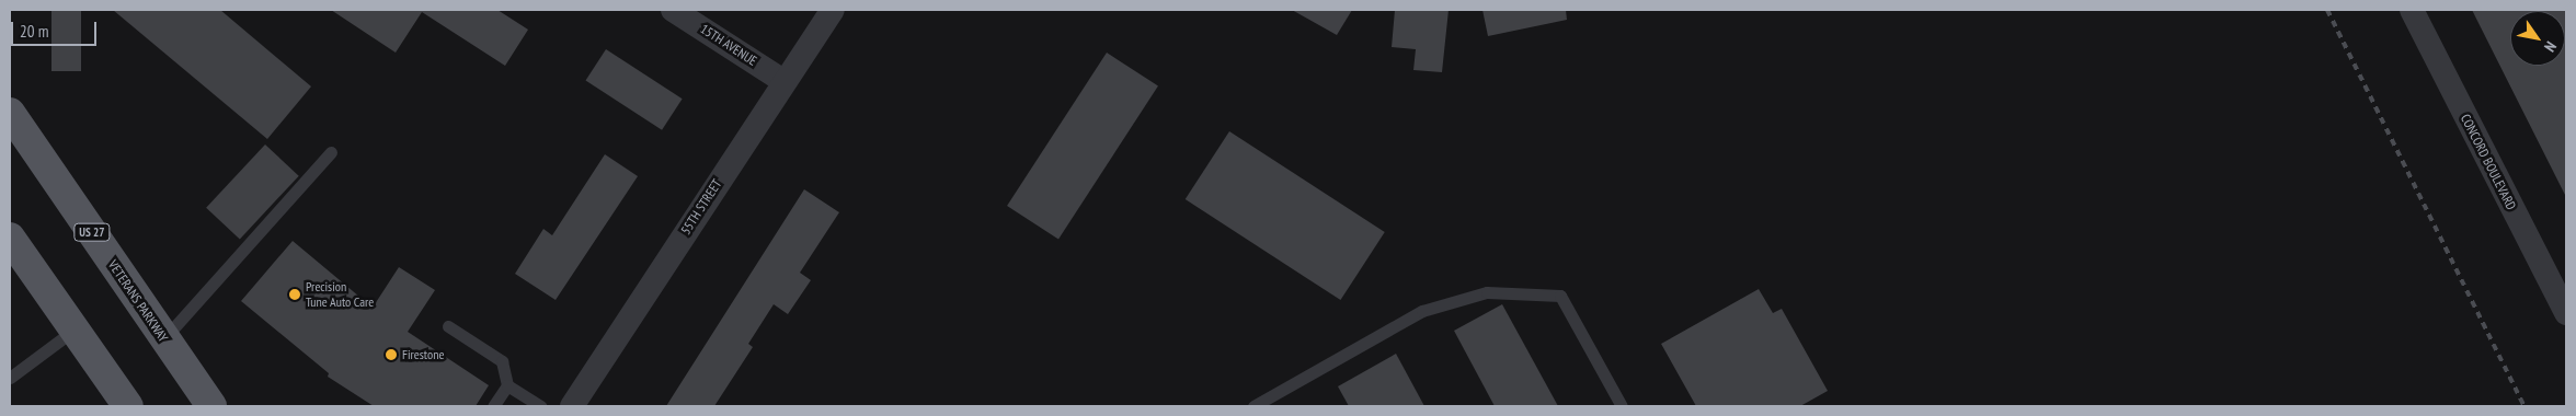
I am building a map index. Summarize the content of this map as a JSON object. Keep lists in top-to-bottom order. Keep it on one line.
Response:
{"streets":{"main road":["US 27","VETERANS PARKWAY"],"street":["15TH AVENUE","CONCORD BOULEVARD","55TH STREET"]},"crossings":[["15TH AVENUE","55TH STREET"]],"places":["Precision Tune Auto Care","Firestone"],"scale_bar":"20 m","north":"bottom right"}
